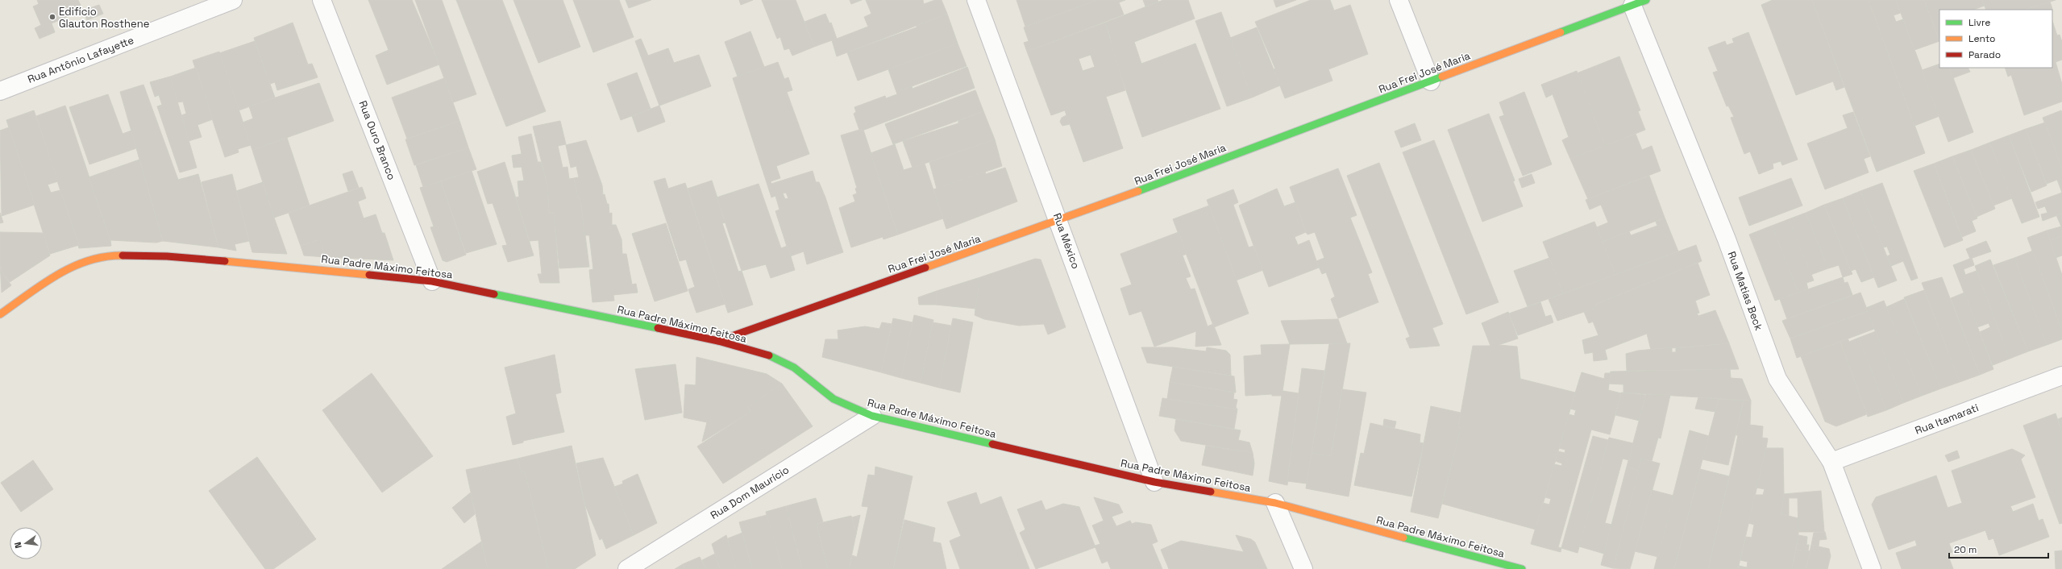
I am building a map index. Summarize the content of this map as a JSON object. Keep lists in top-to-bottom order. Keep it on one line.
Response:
{"streets":{"street":["Rua Antônio Lafayette","Rua Frei José Maria","Rua Ouro Branco","Rua México","Rua Padre Máximo Feitosa","Rua Matias Beck","Rua Itamarati","Rua Dom Maurício"]},"crossings":[["Rua Frei José Maria","Rua México"],["Rua Frei José Maria","Rua Padre Máximo Feitosa"],["Rua Frei José Maria","Rua Matias Beck"],["Rua Ouro Branco","Rua Padre Máximo Feitosa"],["Rua México","Rua Padre Máximo Feitosa"],["Rua Padre Máximo Feitosa","Rua Dom Maurício"],["Rua Matias Beck","Rua Itamarati"]],"places":["Edifício Glauton Rosthene"],"legend":["Livre","Lento","Parado"],"scale_bar":"20 m","north":"left"}
